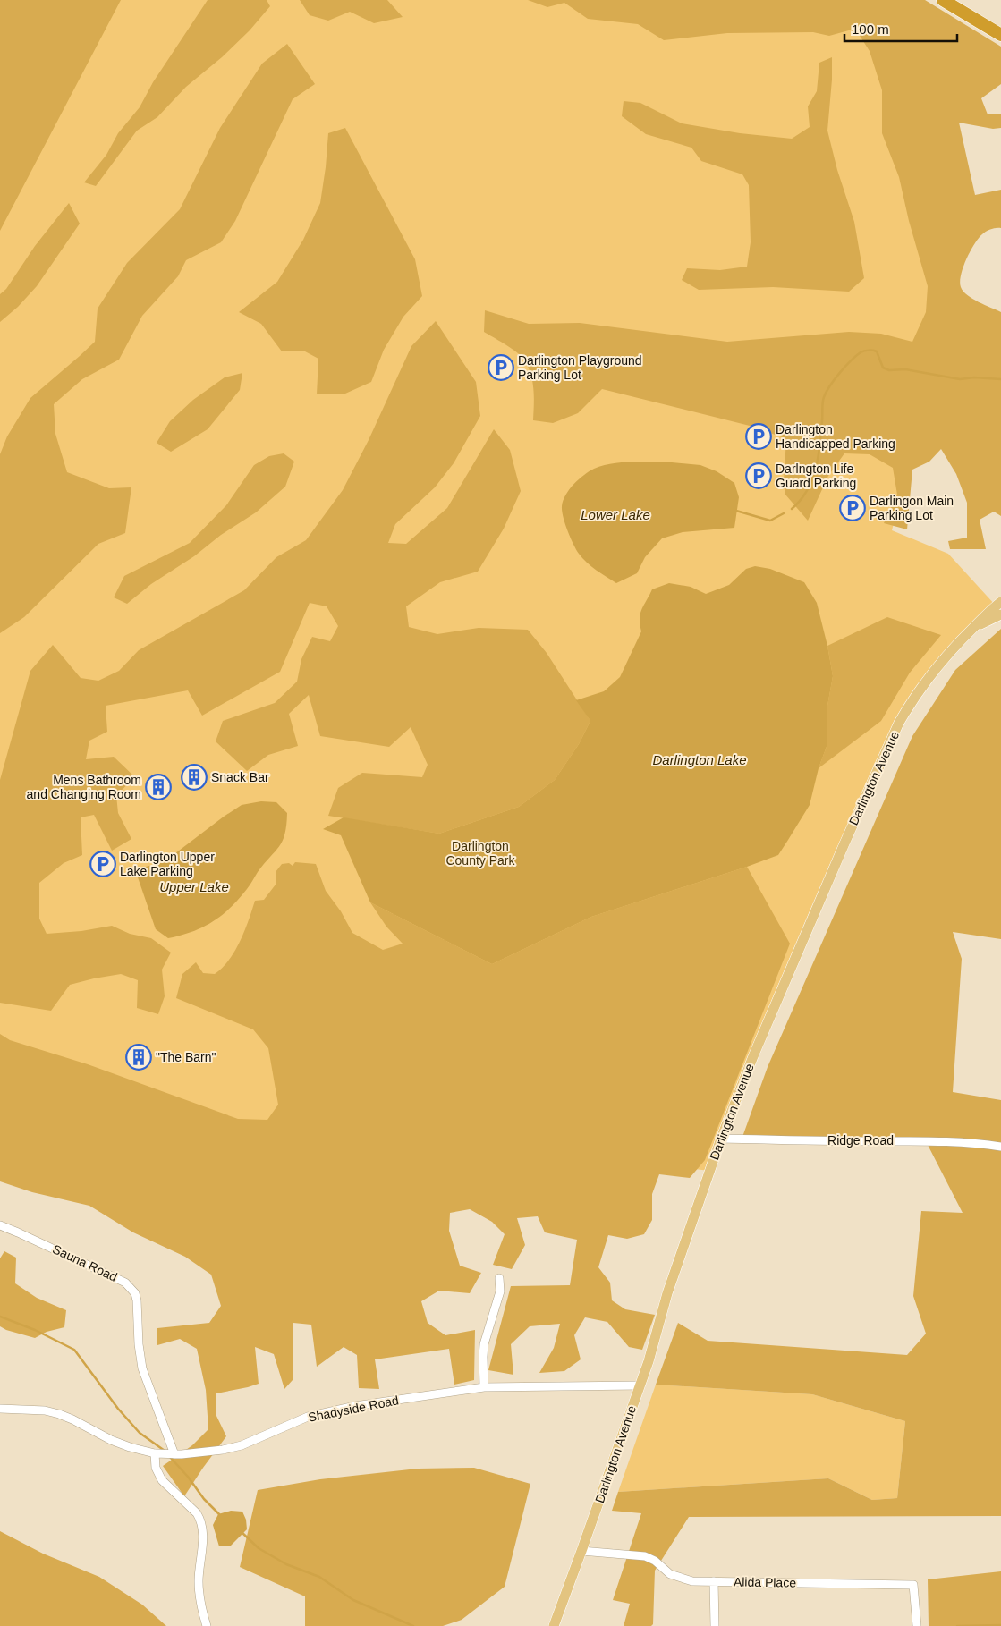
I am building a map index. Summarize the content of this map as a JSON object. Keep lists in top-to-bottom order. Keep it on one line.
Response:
{"streets":{"main road":["Darlington Avenue"],"street":["Ridge Road","Sauna Road","Shadyside Road","Alida Place"]},"crossings":[["Darlington Avenue","Ridge Road"],["Darlington Avenue","Shadyside Road"],["Darlington Avenue","Alida Place"],["Sauna Road","Shadyside Road"]],"water":["Lower Lake","Darlington Lake","Upper Lake"],"parks":["Darlington County Park"],"places":{"parking":["Darlington Playground Parking Lot","Darlington Handicapped Parking","Darlngton Life Guard Parking","Darlingon Main Parking Lot","Darlington Upper Lake Parking"],"building":["Snack Bar","Mens Bathroom and Changing Room","\"The Barn\""]},"scale_bar":"100 m"}
